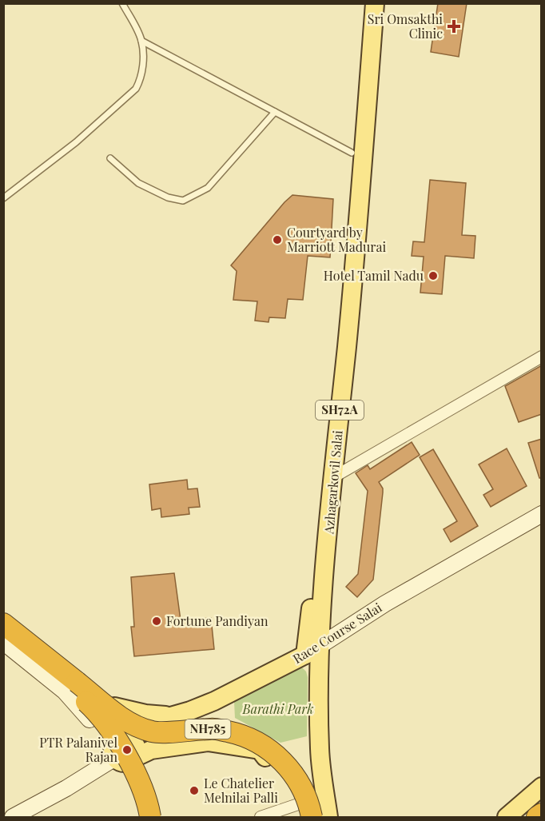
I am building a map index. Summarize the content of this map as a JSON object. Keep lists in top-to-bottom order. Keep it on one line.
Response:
{"streets":{"highway":["NH785"],"main road":["SH72A","Azhagarkovil Salai","Race Course Salai"]},"crossings":[["Azhagarkovil Salai","Race Course Salai"]],"parks":["Barathi Park"],"places":{"health":["Sri Omsakthi Clinic"],"other":["Courtyard by Marriott Madurai","Hotel Tamil Nadu","Fortune Pandiyan","PTR Palanivel Rajan","Le Chatelier Melnilai Palli"]}}
